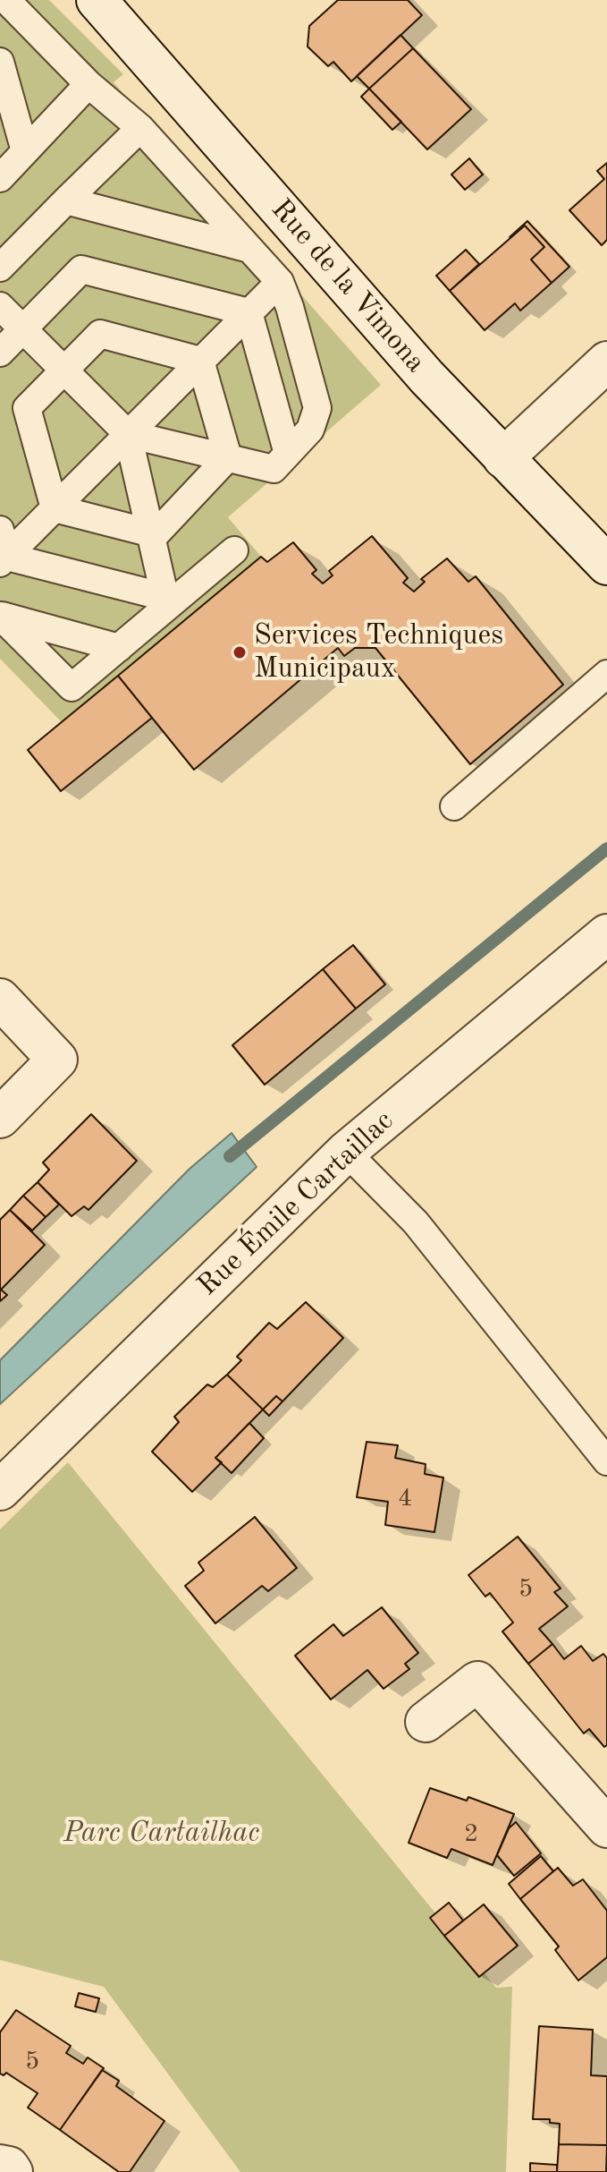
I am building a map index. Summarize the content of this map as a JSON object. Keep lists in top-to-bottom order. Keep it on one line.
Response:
{"streets":{"street":["Rue de la Vimona","Rue Émile Cartaillac"]},"parks":["Parc Cartailhac"],"places":["Services Techniques Municipaux"],"house_numbers":["4","5","2","5"]}
